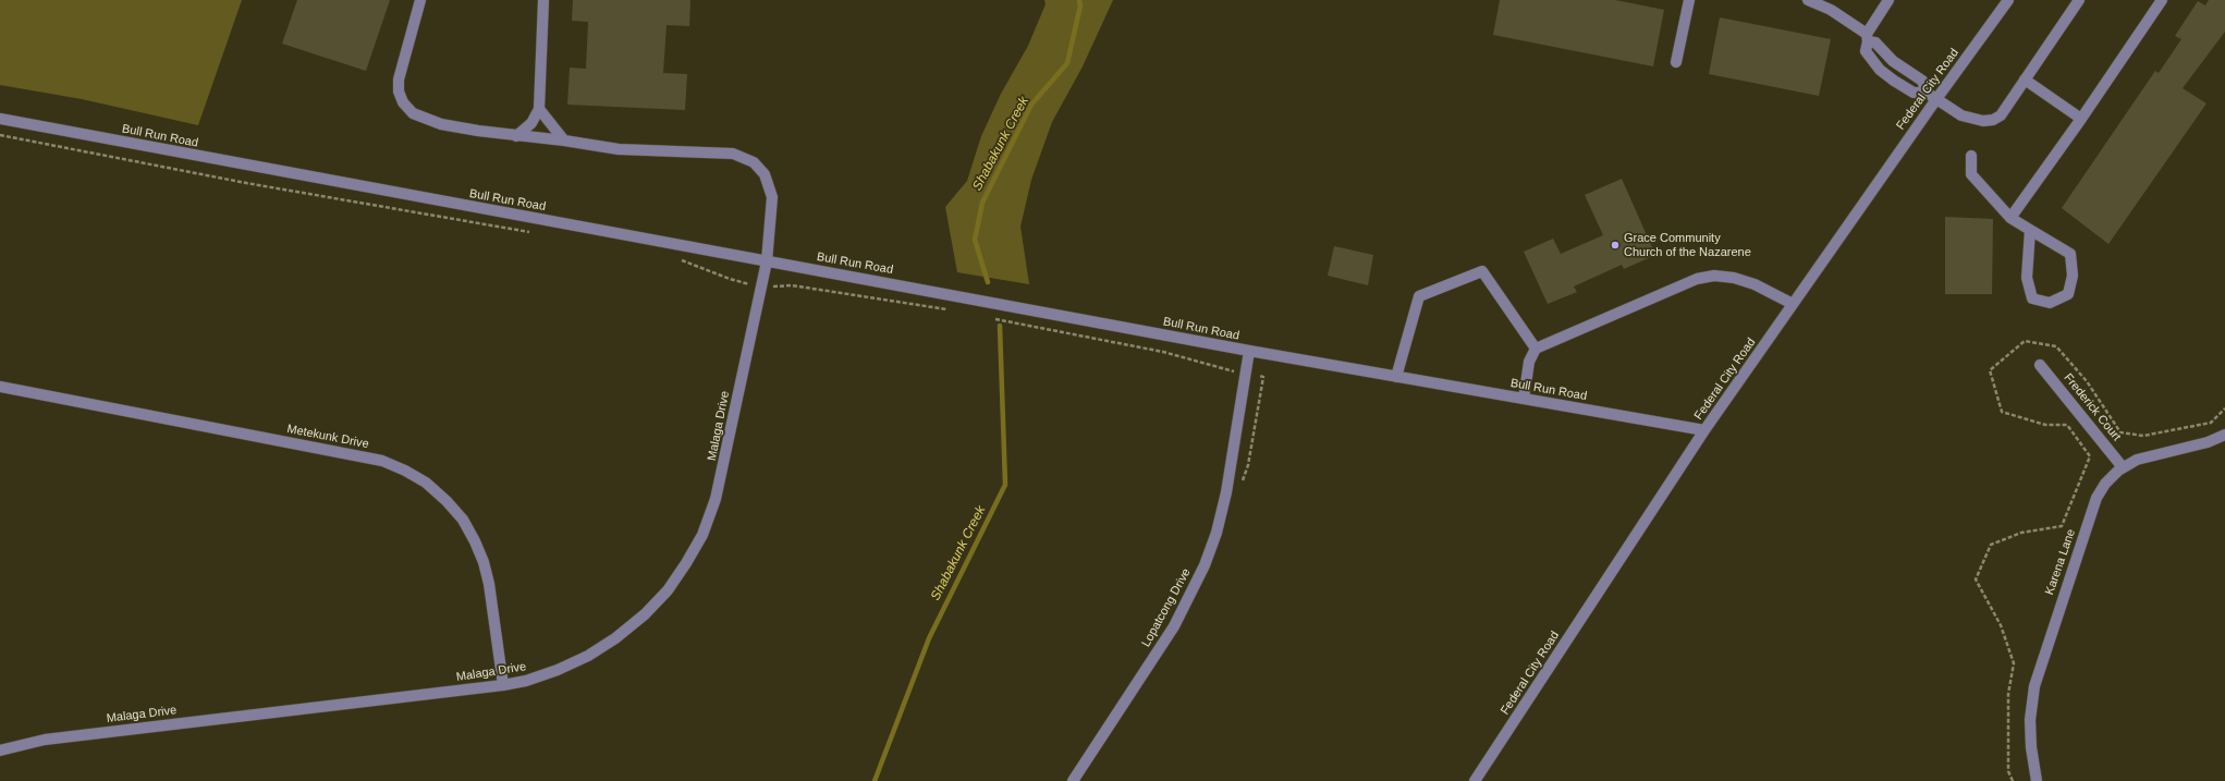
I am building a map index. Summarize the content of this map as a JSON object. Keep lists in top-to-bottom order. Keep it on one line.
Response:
{"streets":{"street":["Federal City Road","Bull Run Road","Frederick Court","Malaga Drive","Metekunk Drive","Karena Lane","Lopatcong Drive"]},"crossings":[["Federal City Road","Bull Run Road"],["Bull Run Road","Malaga Drive"],["Bull Run Road","Lopatcong Drive"],["Frederick Court","Karena Lane"],["Malaga Drive","Metekunk Drive"]],"water":["Shabakunk Creek"],"places":["Grace Community Church of the Nazarene"]}
